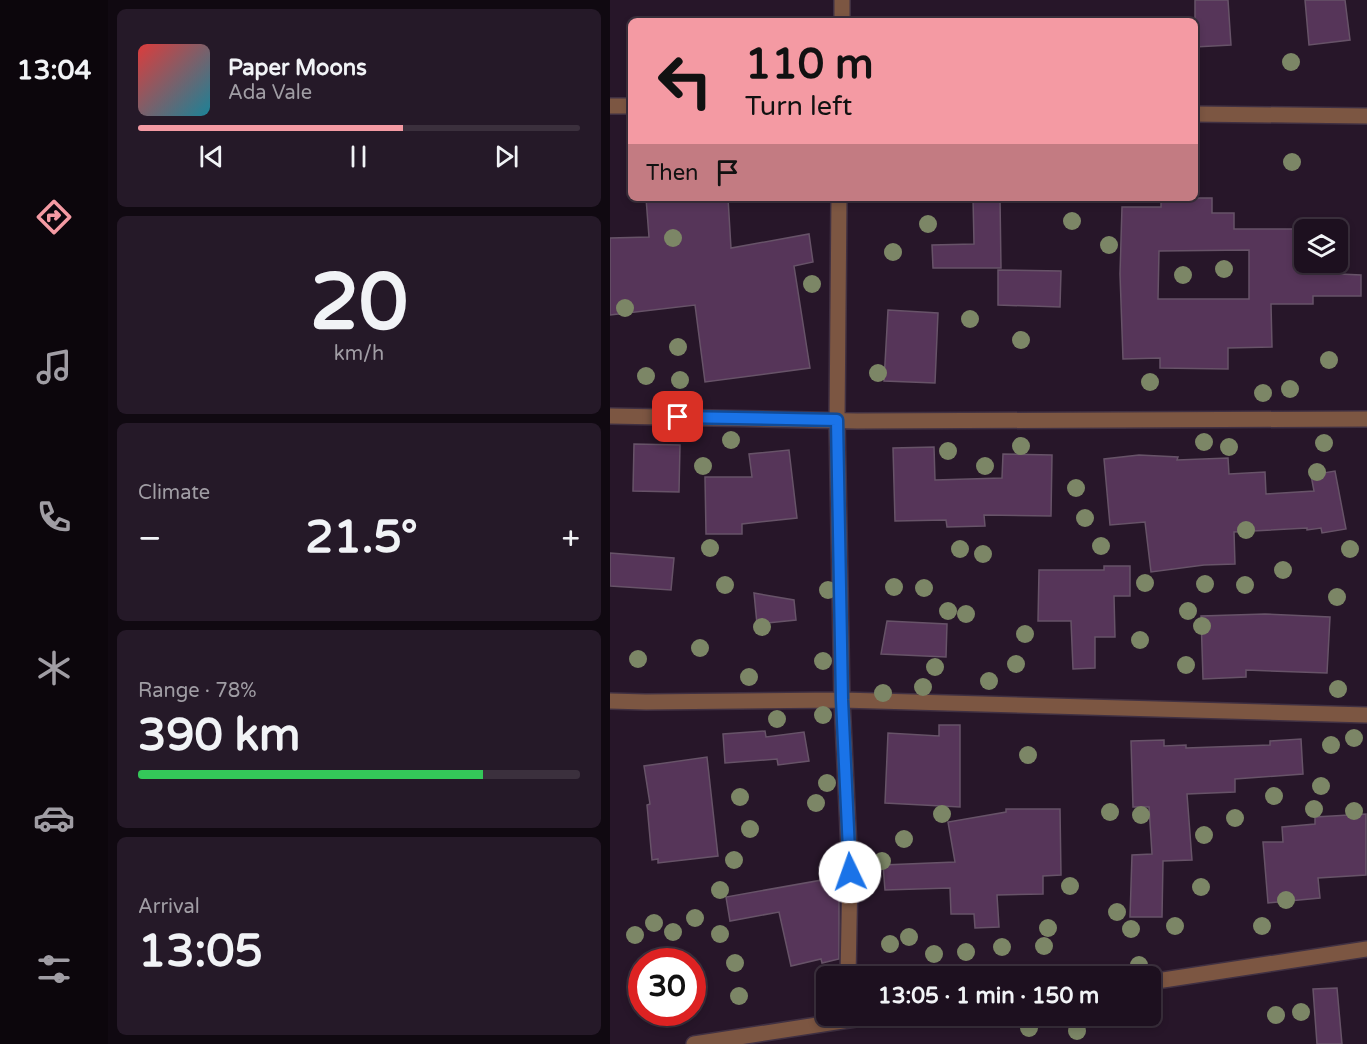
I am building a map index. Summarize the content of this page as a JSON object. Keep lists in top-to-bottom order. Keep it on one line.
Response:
{"page":{"tabs":"13:04","turn":["110 m","Turn left"],"song":["Paper Moons","Ada Vale"],"then":"Then","tile":[["20","km/h"],"Climate",["Range · 78%","390 km"],["Arrival","13:05"]],"heat":["−","21.5°","+"],"limit":"30","trip":"13:05 · 1 min · 150 m"}}
